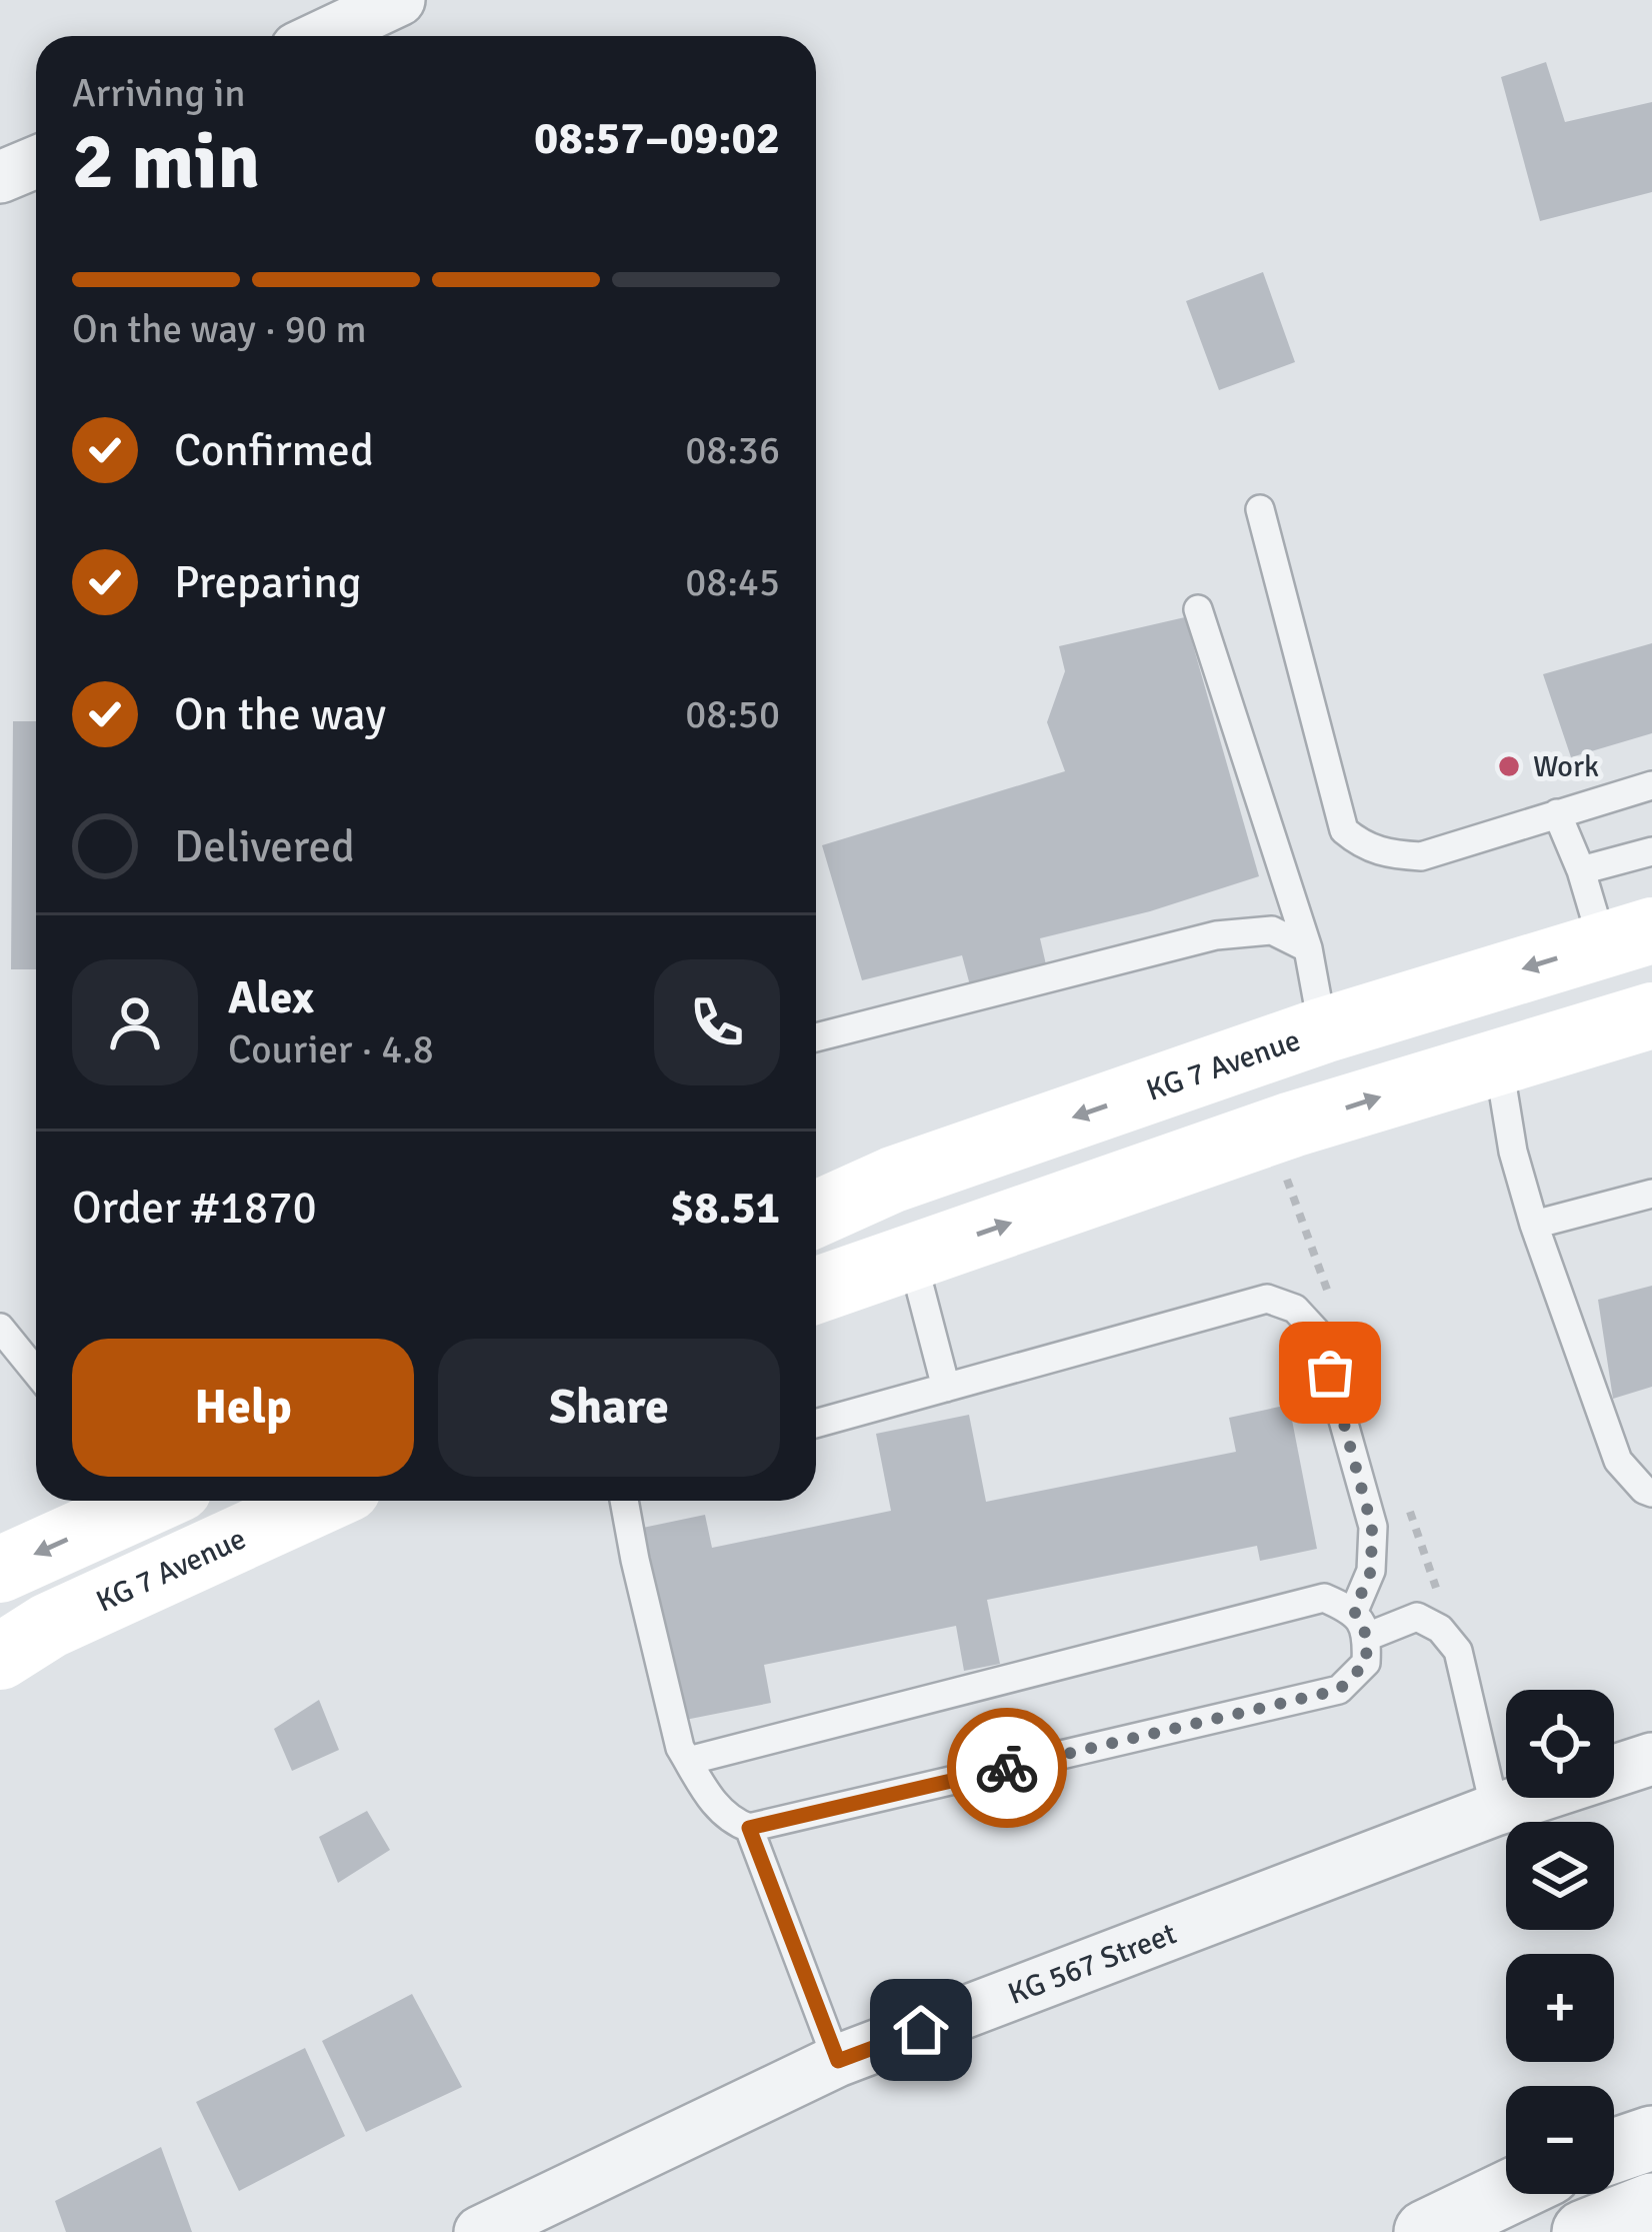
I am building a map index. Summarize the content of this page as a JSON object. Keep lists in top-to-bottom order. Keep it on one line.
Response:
{"streets":{"main road":["KG 7 Avenue"],"street":["KG 567 Street"]},"places":["Work"],"page":{"heading":["2 min","Arriving in","08:57–09:02"],"panel":["Alex","Courier · 4.8","Order #1870","$8.51"],"bar":"On the way · 90 m","list":[["Confirmed","08:36"],["Preparing","08:45"],["On the way","08:50"],"Delivered"],"buttons":["Help","Share"],"map_buttons":["+","−"]}}
